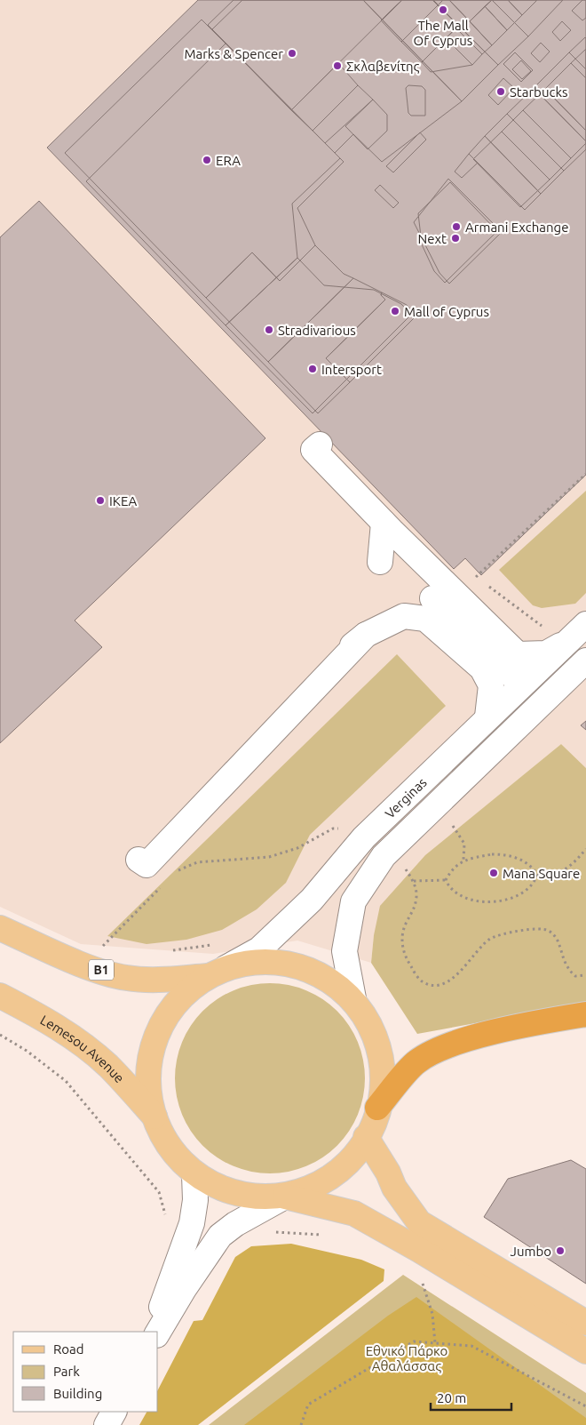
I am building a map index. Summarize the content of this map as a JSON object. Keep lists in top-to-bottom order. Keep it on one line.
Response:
{"streets":{"main road":["B1","Lemesou Avenue"],"street":["Verginas"]},"crossings":[["Verginas","B1"],["B1","Lemesou Avenue"]],"parks":["Εθνικό Πάρκο Αθαλάσσας"],"places":["The Mall Of Cyprus","Marks & Spencer","Σκλαβενίτης","Starbucks","ERA","Armani Exchange","Next","Mall of Cyprus","Stradivarious","Intersport","IKEA","Mana Square","Jumbo"],"legend":["Road","Park","Building"],"scale_bar":"20 m"}
